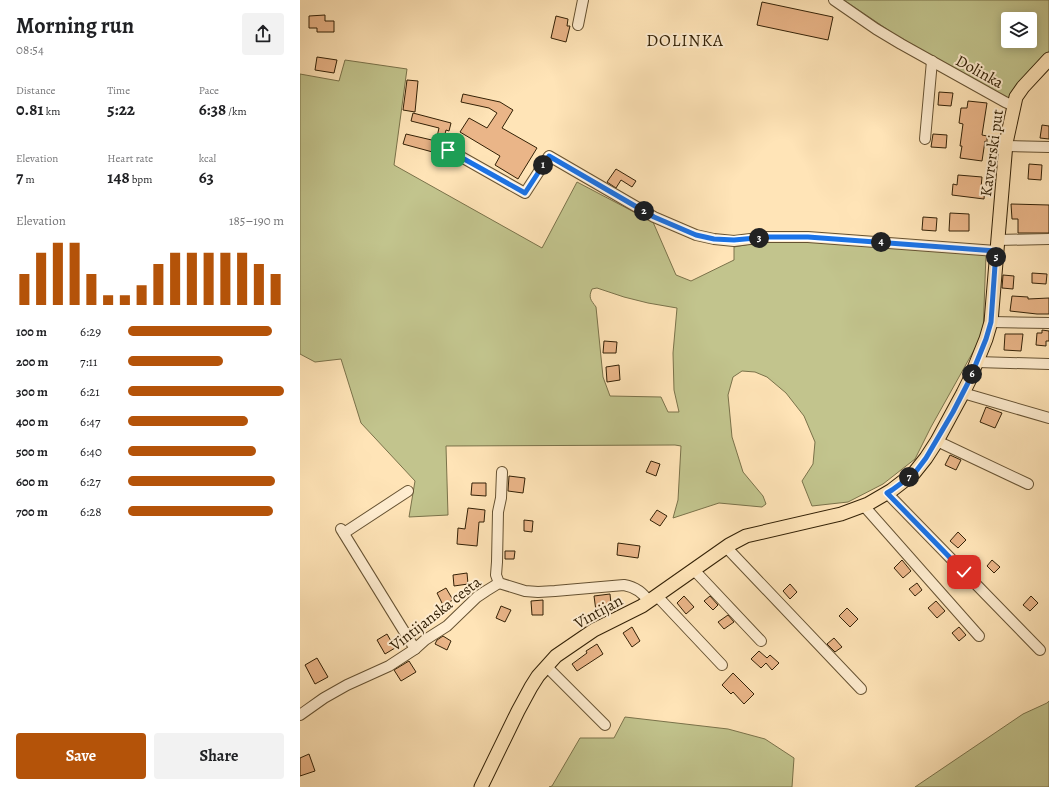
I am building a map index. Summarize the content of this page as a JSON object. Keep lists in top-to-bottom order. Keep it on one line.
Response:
{"streets":{"main road":["Kavrerski put","Vintijan"],"street":["Dolinka","Vintijanska cesta"]},"crossings":[["Dolinka","Kavrerski put"],["Kavrerski put","Vintijan"]],"districts":["DOLINKA"],"page":{"heading":["Morning run","08:54"],"stats":[["Distance","0.81 km"],["Time","5:22"],["Pace","6:38 /km"],["Elevation","7 m"],["Heart rate","148 bpm"],["kcal","63"]],"pins":["1","2","3","4","5","6","7"],"chart":["Elevation","185–190 m"],"list":[{"name":"100 m","note":"6:29"},{"name":"200 m","note":"7:11"},{"name":"300 m","note":"6:21"},{"name":"400 m","note":"6:47"},{"name":"500 m","note":"6:40"},{"name":"600 m","note":"6:27"},{"name":"700 m","note":"6:28"}],"buttons":["Save","Share"]}}
